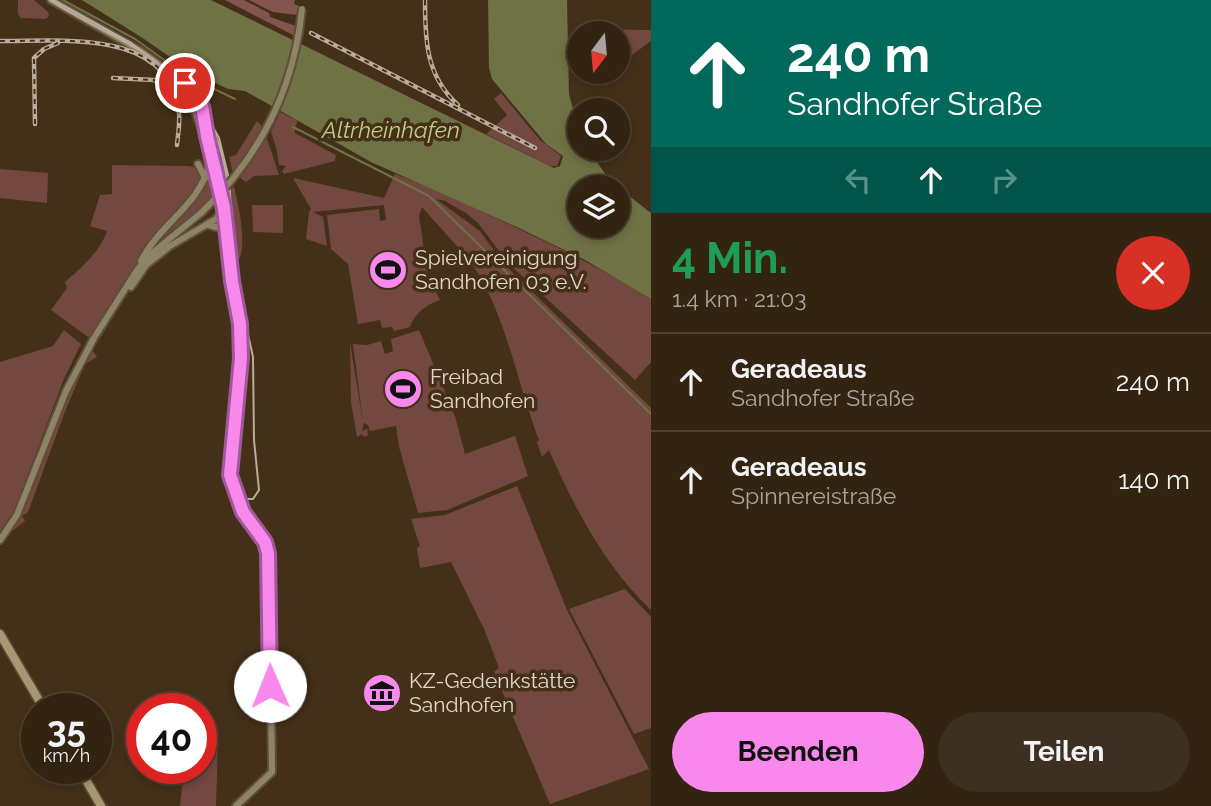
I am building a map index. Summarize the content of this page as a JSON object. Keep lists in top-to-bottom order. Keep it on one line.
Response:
{"water":["Altrheinhafen"],"places":{"sports":["Spielvereinigung Sandhofen 03 e.V.","Freibad Sandhofen"],"museum":["KZ-Gedenkstätte Sandhofen"]},"north":"bottom","page":{"turn":["240 m","Sandhofer Straße"],"heading":["4 Min.","1.4 km · 21:03"],"list":[{"name":"Geradeaus","note":"Sandhofer Straße","value":"240 m"},{"name":"Geradeaus","note":"Spinnereistraße","value":"140 m"}],"speed":"35 km/h","limit":"40","buttons":["Beenden","Teilen"]}}
